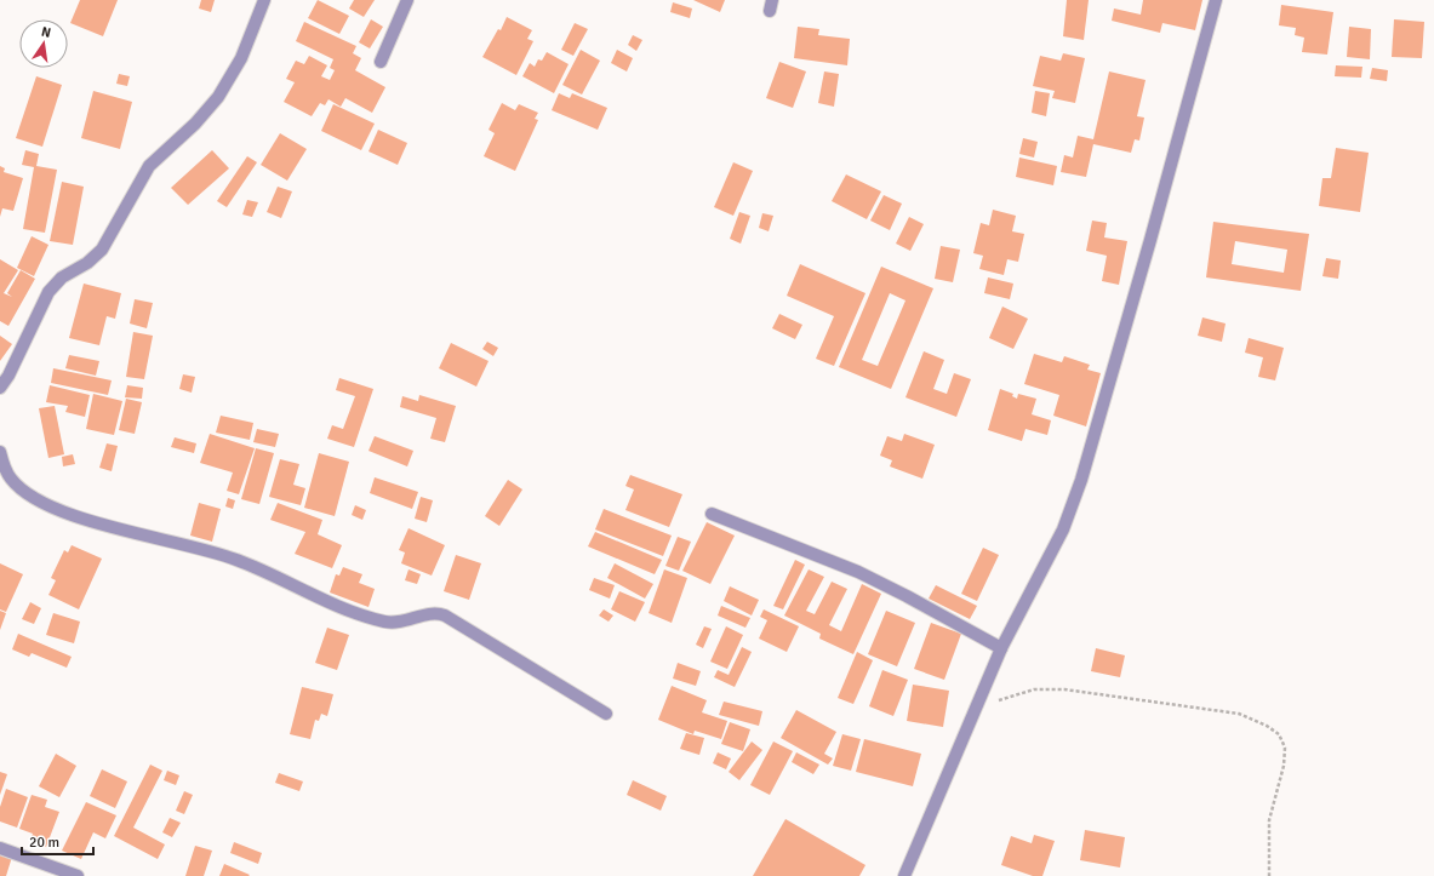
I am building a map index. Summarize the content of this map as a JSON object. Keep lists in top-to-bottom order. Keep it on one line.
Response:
{"scale_bar":"20 m","north":"top"}
